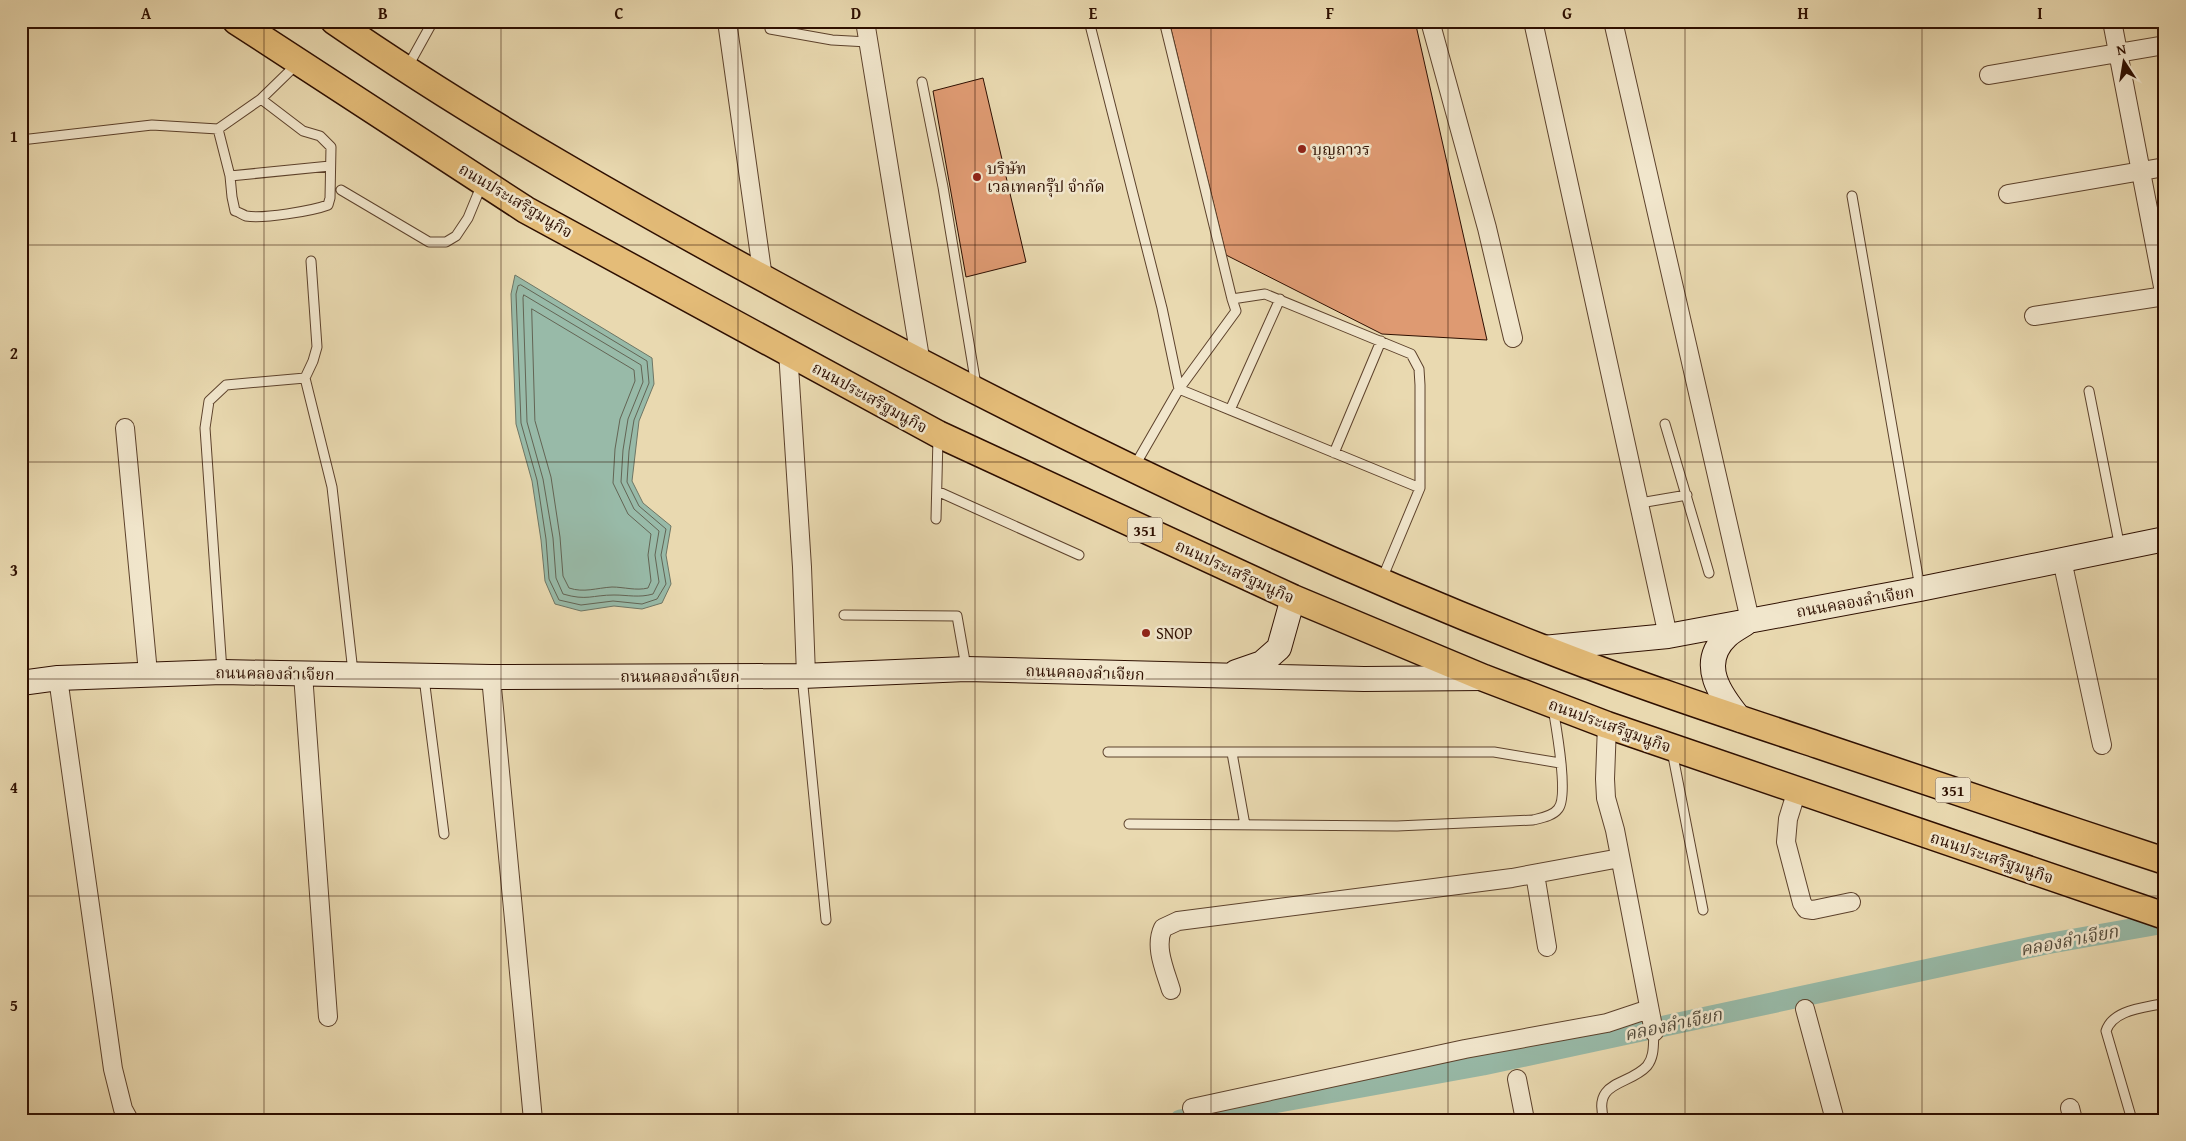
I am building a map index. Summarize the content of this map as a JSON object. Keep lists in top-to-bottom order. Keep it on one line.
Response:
{"streets":{"main road":["ถนนประเสริฐมนูกิจ","351"],"street":["ถนนคลองลำเจียก"]},"crossings":[["ถนนประเสริฐมนูกิจ","ถนนคลองลำเจียก"],["351","ถนนคลองลำเจียก"]],"water":["คลองลำเจียก"],"places":["บุญถาวร","บริษัท เวลเทคกรุ๊ป จำกัด","SNOP"],"north":"top","grid":{"columns":["A","B","C","D","E","F","G","H","I"],"rows":["1","2","3","4","5"]}}
